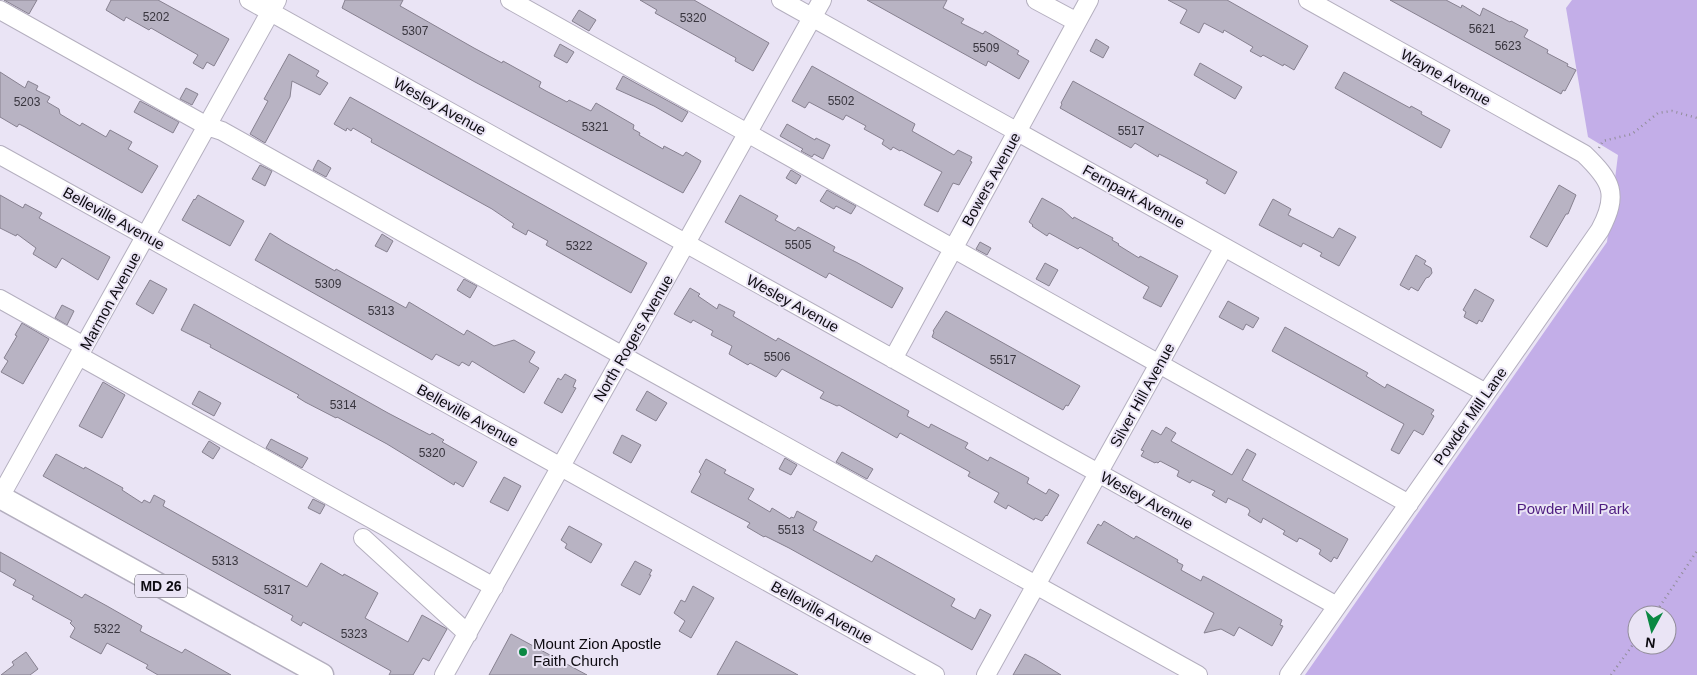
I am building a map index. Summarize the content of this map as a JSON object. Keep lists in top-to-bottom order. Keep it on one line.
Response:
{"streets":{"main road":["MD 26"],"street":["Wayne Avenue","Wesley Avenue","Bowers Avenue","Fernpark Avenue","Belleville Avenue","Marmon Avenue","North Rogers Avenue","Silver Hill Avenue","Powder Mill Lane"]},"crossings":[["Wayne Avenue","Powder Mill Lane"],["Wesley Avenue","Bowers Avenue"],["Wesley Avenue","Marmon Avenue"],["Wesley Avenue","North Rogers Avenue"],["Wesley Avenue","Silver Hill Avenue"],["Wesley Avenue","Powder Mill Lane"],["Bowers Avenue","Fernpark Avenue"],["Fernpark Avenue","North Rogers Avenue"],["Fernpark Avenue","Silver Hill Avenue"],["Fernpark Avenue","Powder Mill Lane"],["Belleville Avenue","Marmon Avenue"],["Belleville Avenue","North Rogers Avenue"],["Marmon Avenue","MD 26"]],"parks":["Powder Mill Park"],"places":["Mount Zion Apostle Faith Church"],"house_numbers":["5202","5320","5621","5307","5623","5509","5502","5203","5321","5517","5505","5322","5309","5313","5506","5517","5314","5320","5513","5313","5317","5322","5323"],"north":"bottom"}
